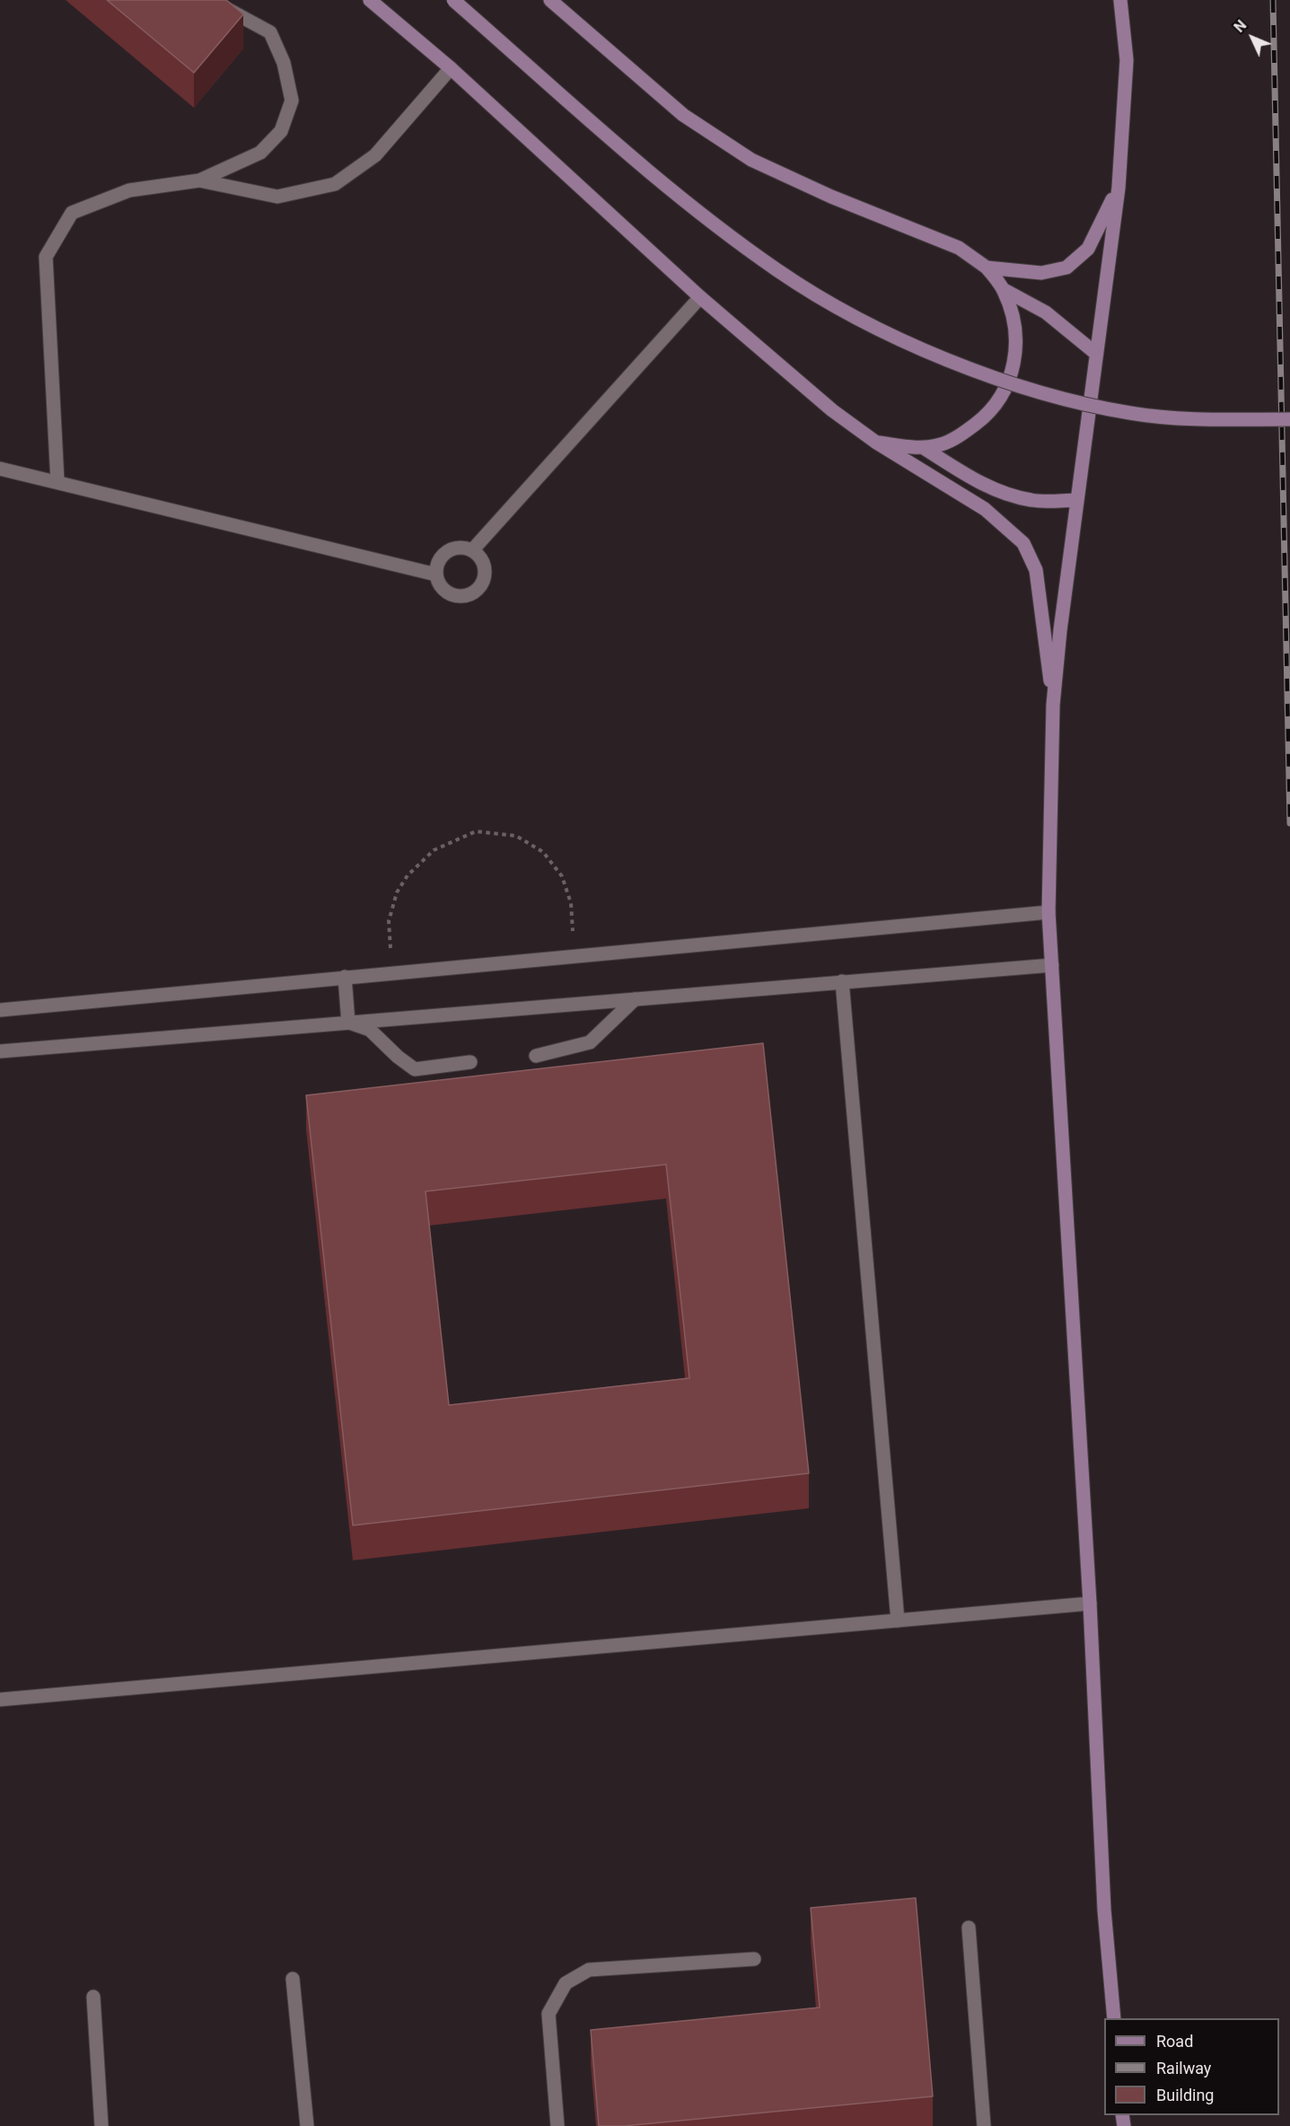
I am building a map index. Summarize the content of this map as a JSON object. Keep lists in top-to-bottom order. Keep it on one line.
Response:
{"legend":["Road","Railway","Building"],"north":"top left"}
